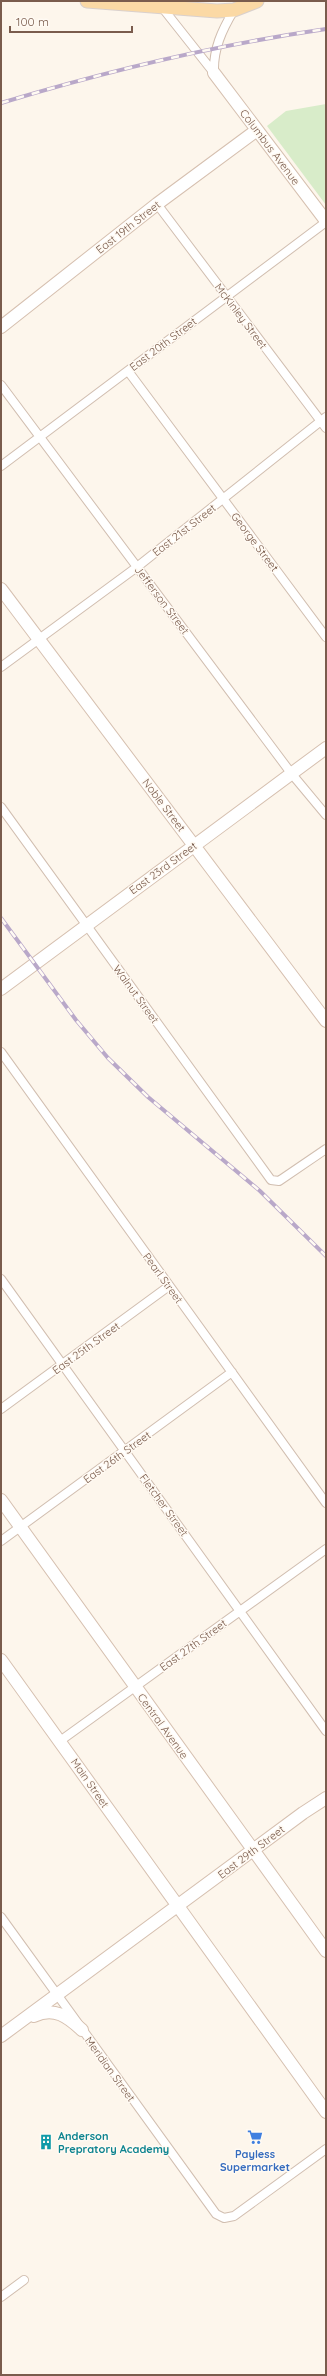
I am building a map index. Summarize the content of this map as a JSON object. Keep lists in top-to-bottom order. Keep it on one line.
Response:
{"streets":{"street":["Columbus Avenue","East 19th Street","McKinley Street","East 20th Street","East 21st Street","George Street","Jefferson Street","Noble Street","East 23rd Street","Walnut Street","Pearl Street","East 25th Street","East 26th Street","Fletcher Street","East 27th Street","Central Avenue","Main Street","East 29th Street","Meridian Street"]},"crossings":[["Columbus Avenue","East 19th Street"],["Columbus Avenue","East 20th Street"],["East 19th Street","McKinley Street"],["McKinley Street","East 20th Street"],["McKinley Street","East 21st Street"],["East 20th Street","George Street"],["East 20th Street","Jefferson Street"],["East 21st Street","George Street"],["East 21st Street","Jefferson Street"],["East 21st Street","Noble Street"],["Jefferson Street","East 23rd Street"],["Noble Street","East 23rd Street"],["East 23rd Street","Walnut Street"],["Pearl Street","East 25th Street"],["Pearl Street","East 26th Street"],["East 25th Street","Fletcher Street"],["East 26th Street","Fletcher Street"],["East 26th Street","Central Avenue"],["Fletcher Street","East 27th Street"],["East 27th Street","Central Avenue"],["East 27th Street","Main Street"],["Central Avenue","East 29th Street"],["Main Street","East 29th Street"],["East 29th Street","Meridian Street"]],"places":{"supermarket":["Payless Supermarket"],"building":["Anderson Prepratory Academy"]},"scale_bar":"100 m"}
